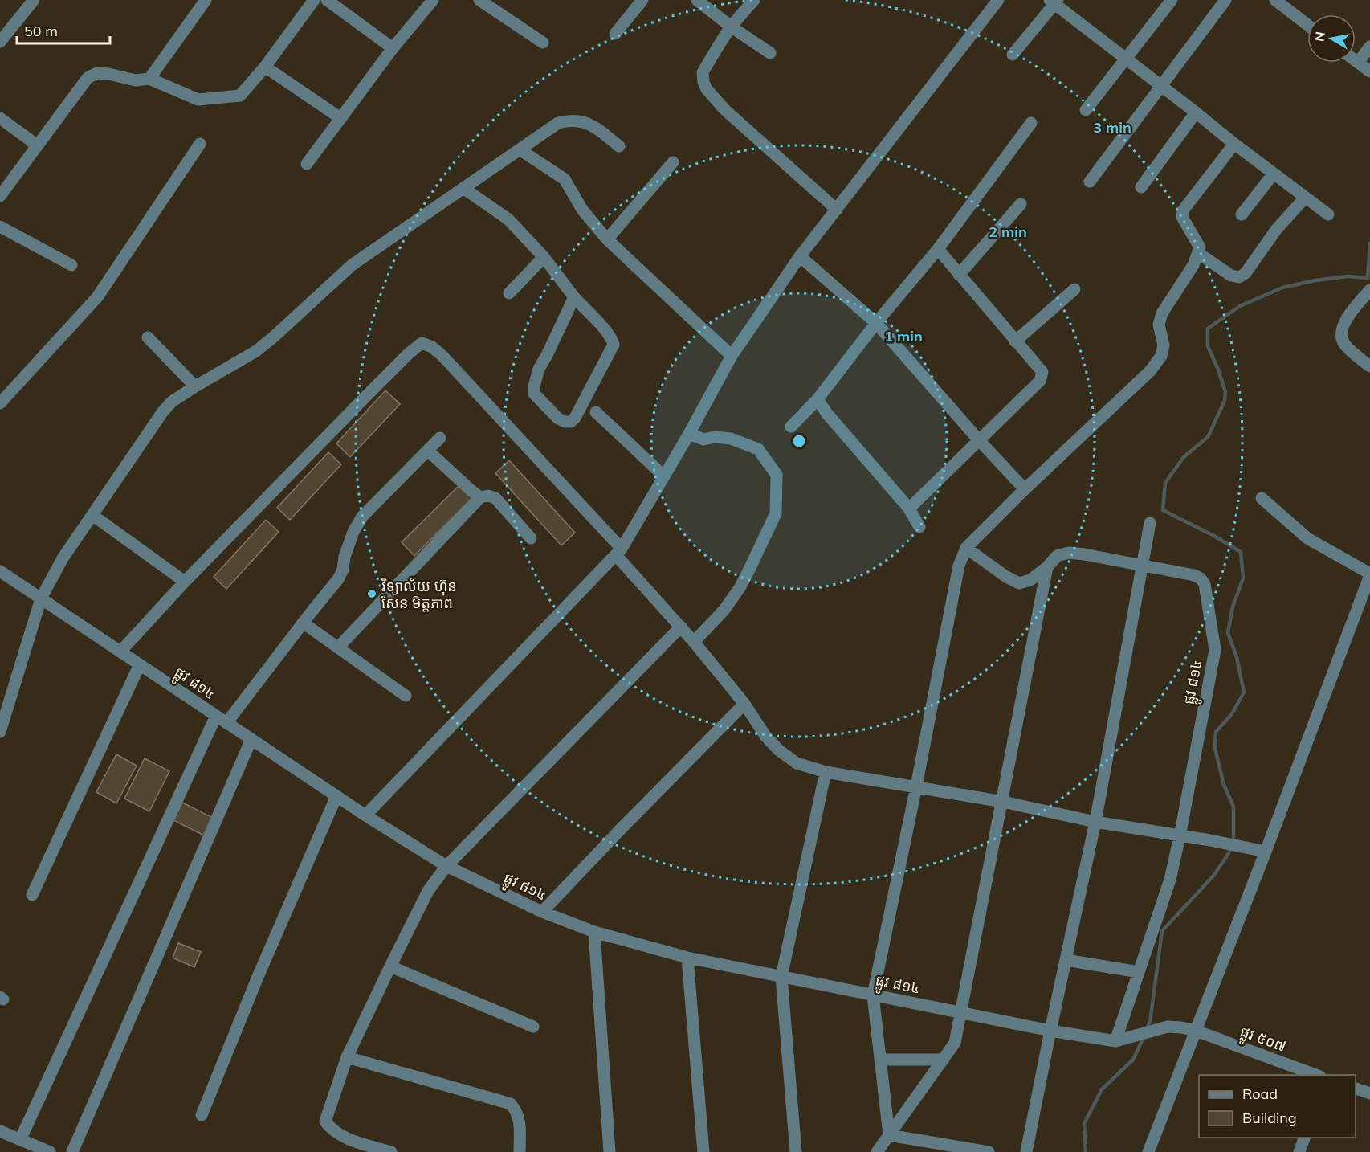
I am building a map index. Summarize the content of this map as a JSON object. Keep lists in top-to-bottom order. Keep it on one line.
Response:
{"streets":{"street":["ផ្លូវ ៨១៤","ផ្លូវ ៥០៧"]},"crossings":[["ផ្លូវ ៨១៤","ផ្លូវ ៥០៧"]],"places":["វិទ្យាល័យ ហ៊ុន សែន មិត្តភាព"],"legend":["Road","Building"],"scale_bar":"50 m","north":"left","rings":["3 min","2 min","1 min"]}
